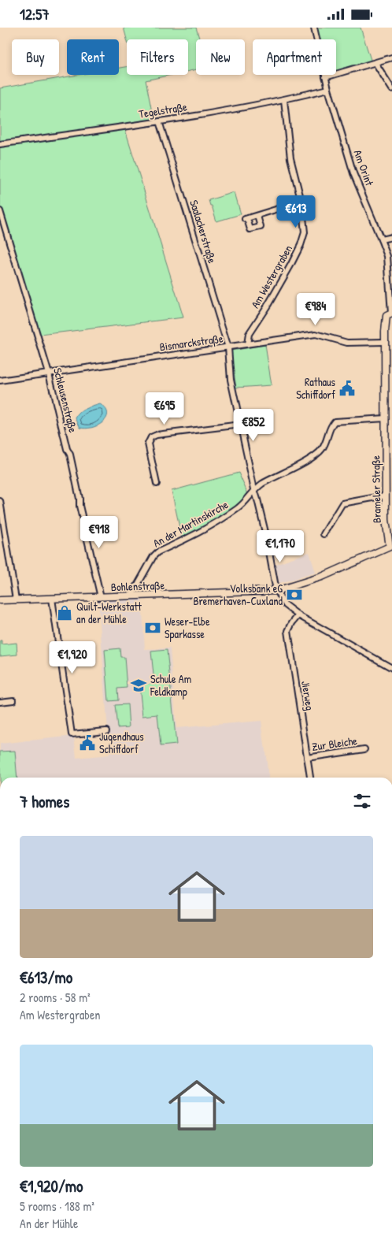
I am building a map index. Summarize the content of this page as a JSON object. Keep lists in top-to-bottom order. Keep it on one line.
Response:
{"streets":{"street":["Tegelstraße","Am Orint","Saalackerstraße","Am Westergraben","Bismarckstraße","Schleusenstraße","Brameler Straße","An der Martinskirche","Bohlenstraße","Jierweg","Zur Bleiche"]},"crossings":[["Tegelstraße","Am Orint"],["Tegelstraße","Saalackerstraße"],["Tegelstraße","Am Westergraben"],["Am Orint","Brameler Straße"],["Saalackerstraße","Bismarckstraße"],["Saalackerstraße","Brameler Straße"],["Saalackerstraße","An der Martinskirche"],["Saalackerstraße","Bohlenstraße"],["Am Westergraben","Bismarckstraße"],["Bismarckstraße","Schleusenstraße"],["Bismarckstraße","Brameler Straße"],["Schleusenstraße","Bohlenstraße"],["Brameler Straße","An der Martinskirche"],["Brameler Straße","Bohlenstraße"],["An der Martinskirche","Bohlenstraße"],["Jierweg","Zur Bleiche"]],"places":{"public building":["Rathaus Schiffdorf","Jugendhaus Schiffdorf"],"bank":["Volksbank eG Bremerhaven-Cuxland","Weser-Elbe Sparkasse"],"shop":["Quilt-Werkstatt an der Mühle"],"school or university":["Schule Am Feldkamp"]},"page":{"status":"12:57","chip":["Buy","Rent","Filters","New","Apartment"],"price":["€613","€984","€695","€852","€918","€1,170","€1,920"],"heading":"7 homes","list":[{"name":"€613/mo","note":"2 rooms · 58 m² · Am Westergraben"},{"name":"€1,920/mo","note":"5 rooms · 188 m² · An der Mühle"}]}}
